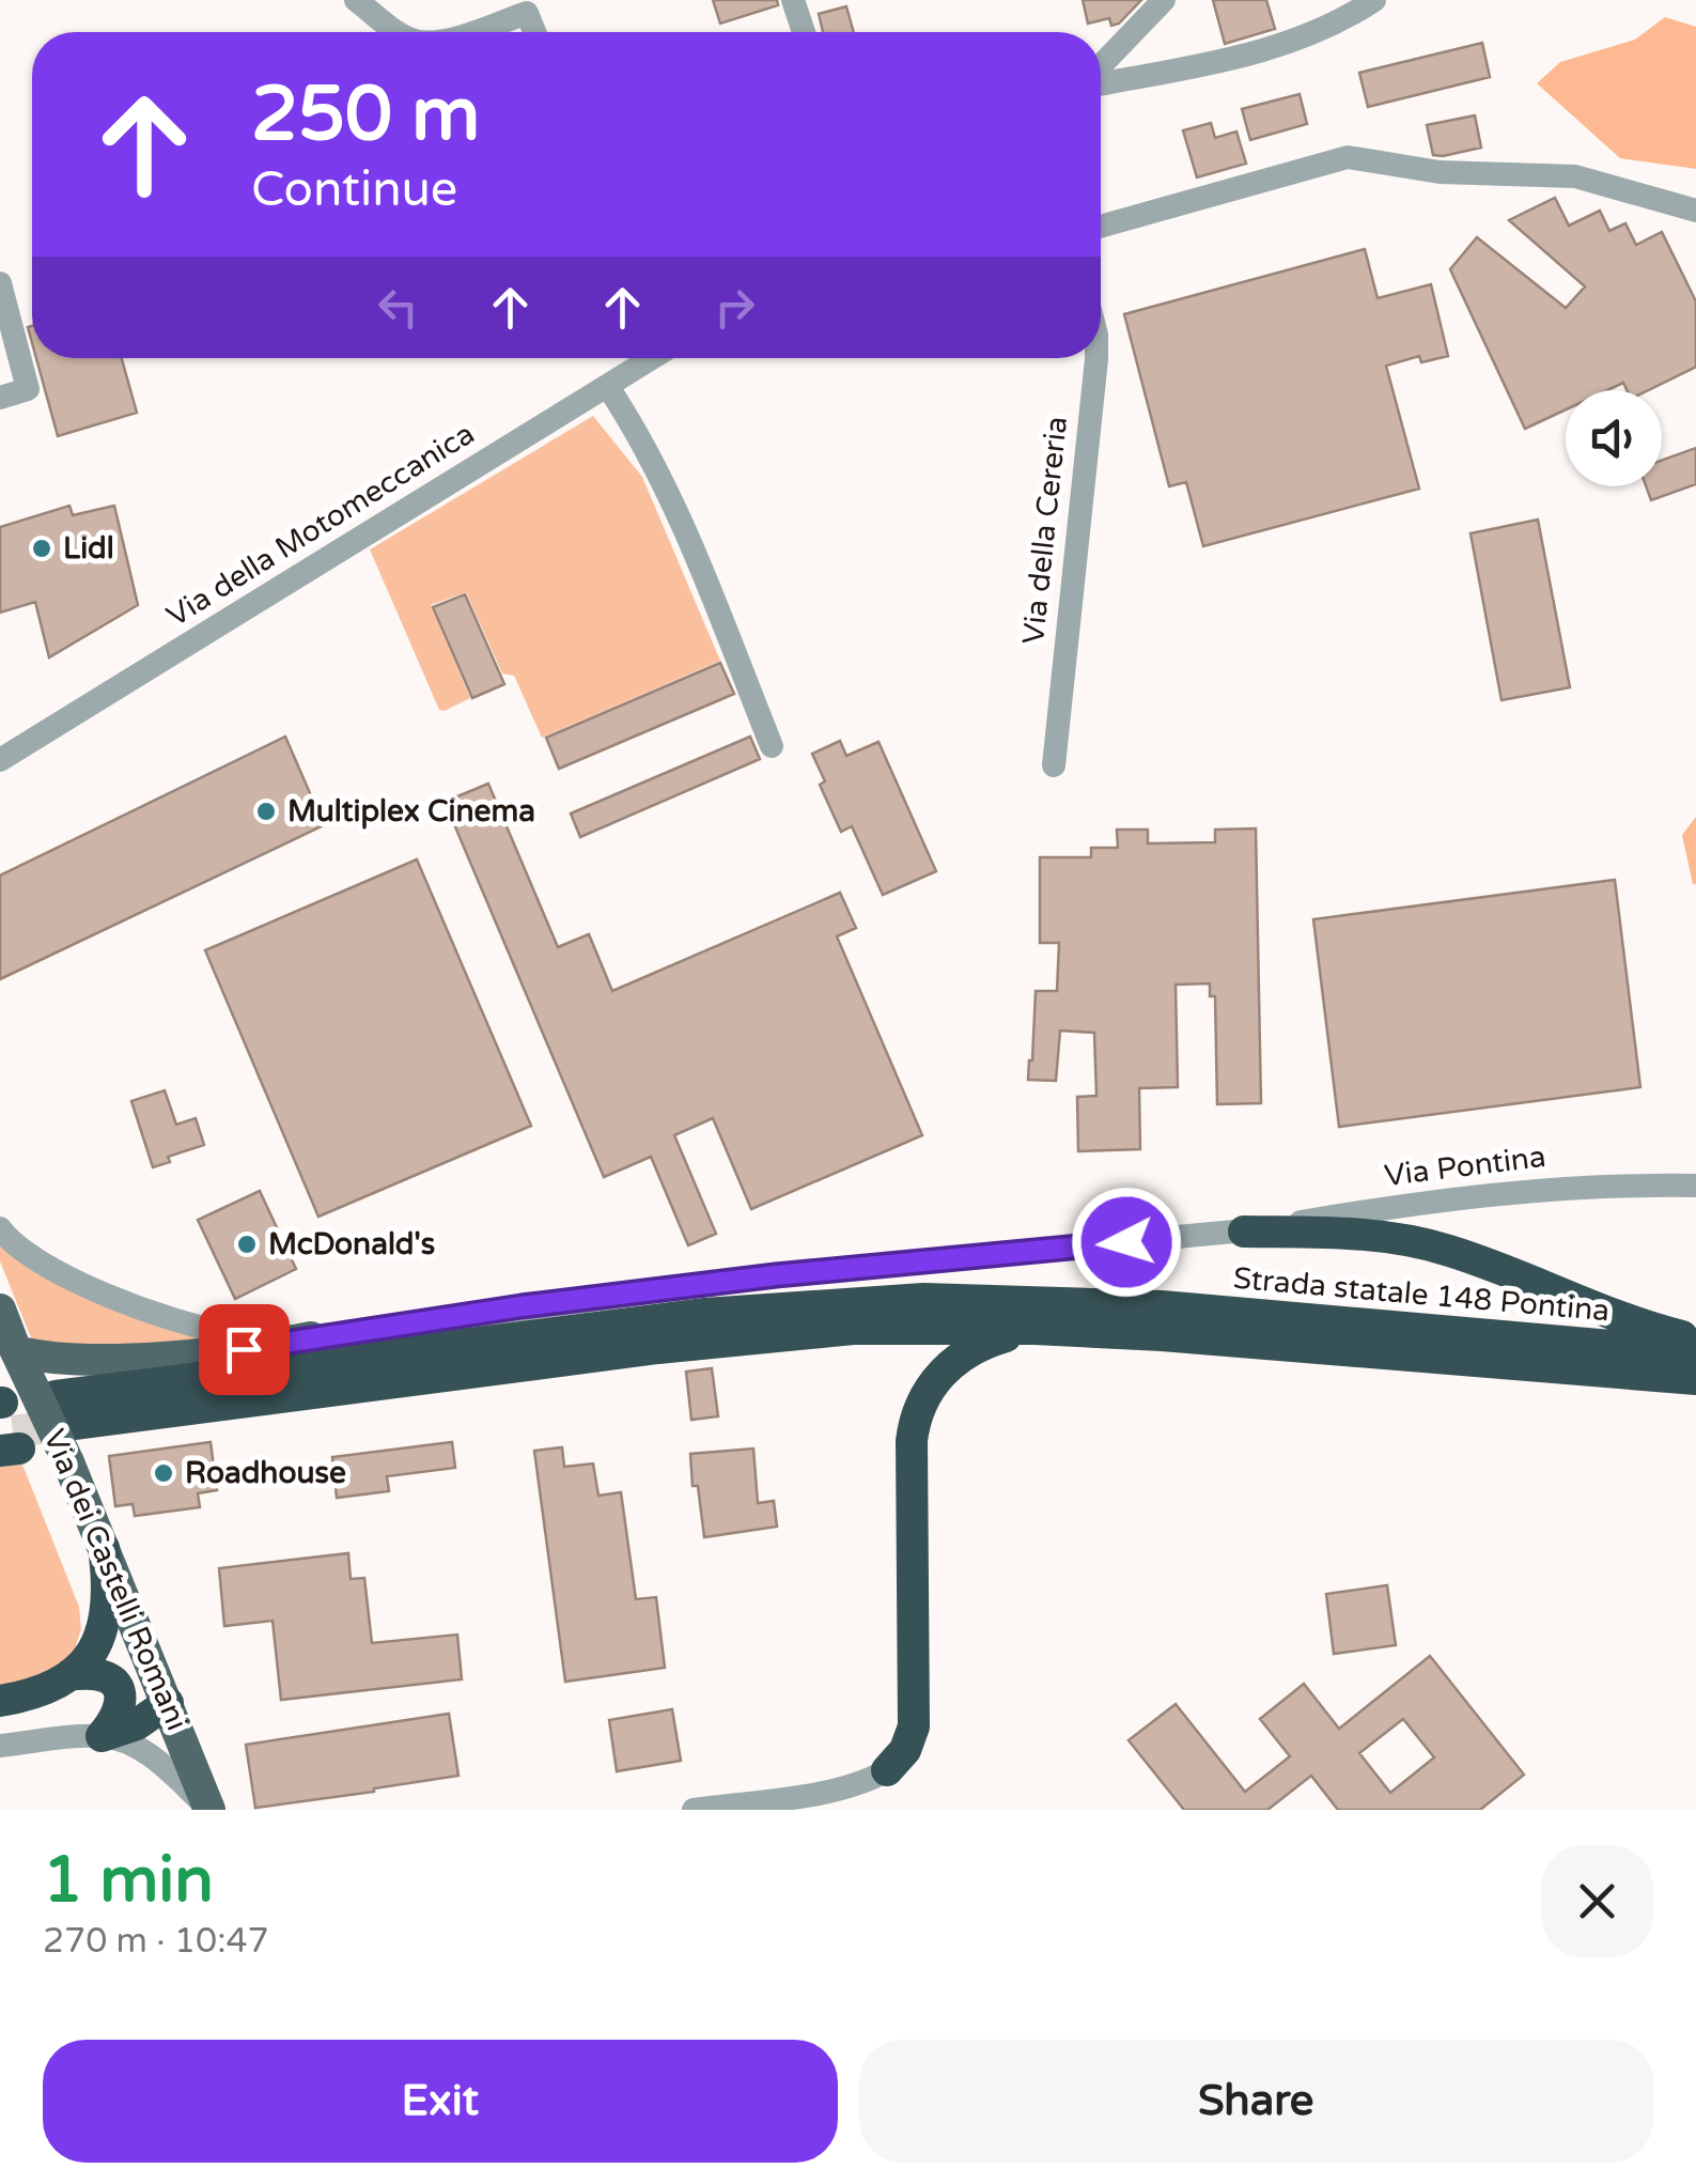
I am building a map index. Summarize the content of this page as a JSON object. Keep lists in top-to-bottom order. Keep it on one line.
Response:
{"streets":{"highway":["Strada statale 148 Pontina"],"main road":["Via dei Castelli Romani"],"street":["Via della Motomeccanica","Via della Cereria","Via Pontina"]},"crossings":[["Strada statale 148 Pontina","Via dei Castelli Romani"]],"places":["Lidl","Multiplex Cinema","McDonald's","Roadhouse"],"page":{"turn":["250 m","Continue"],"heading":["1 min","270 m · 10:47"],"buttons":["Exit","Share"]}}
